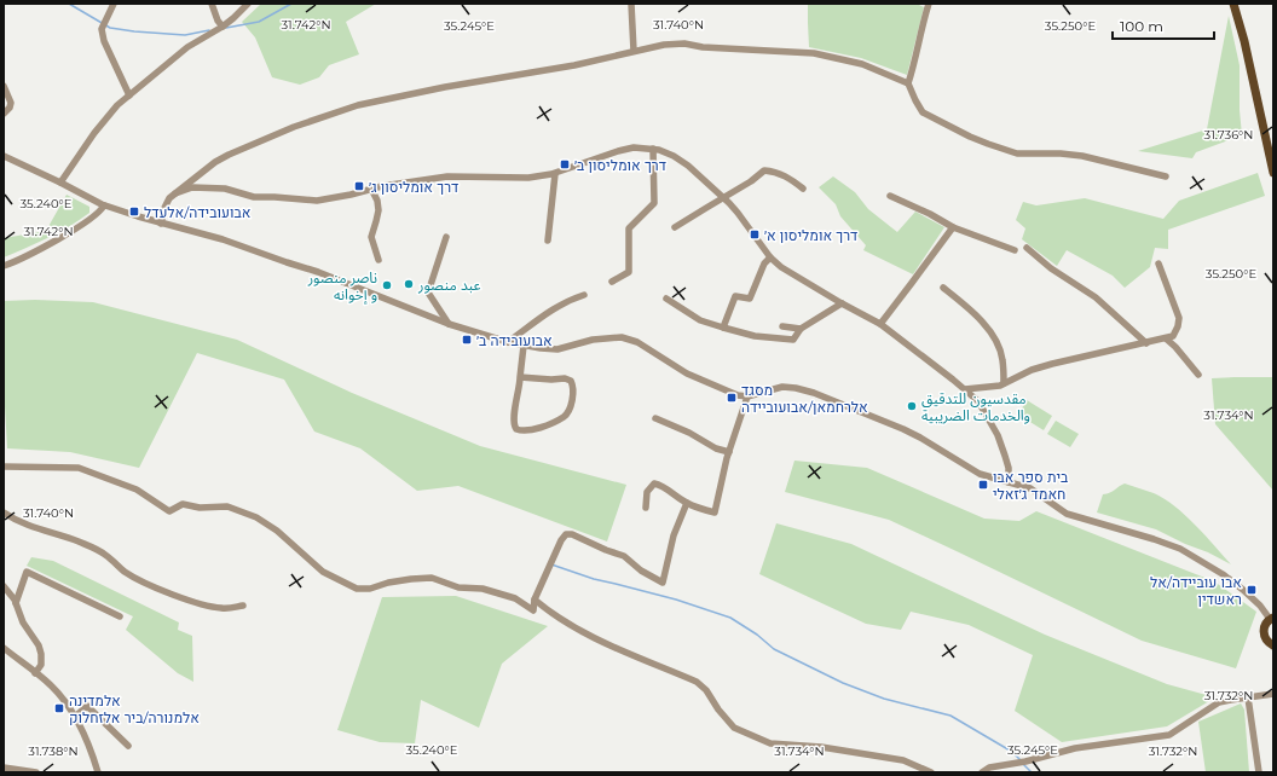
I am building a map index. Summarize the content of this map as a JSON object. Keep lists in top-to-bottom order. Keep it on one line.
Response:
{"places":{"transit":["דרך אומליסון ב׳","דרך אומליסון ג׳","אבועובידה/אלעדל","דרך אומליסון א׳","אבועובידה ב׳","מסגד אלרחמאן/אבועוביידה","בית ספר אבו חאמד ג׳זאלי","אבו עוביידה/אל ראשדין","אלמדינה אלמנורה/ביר אלזחלוק"],"other":["عبد منصور","ناصر منصور و إخوانه","مقدسيون للتدقيق والخدمات الضريبية"]},"scale_bar":"100 m","coordinates":["31.742°N","31.740°N","35.245°E","35.250°E","31.736°N","35.240°E","31.734°N","31.732°N","31.738°N"]}
